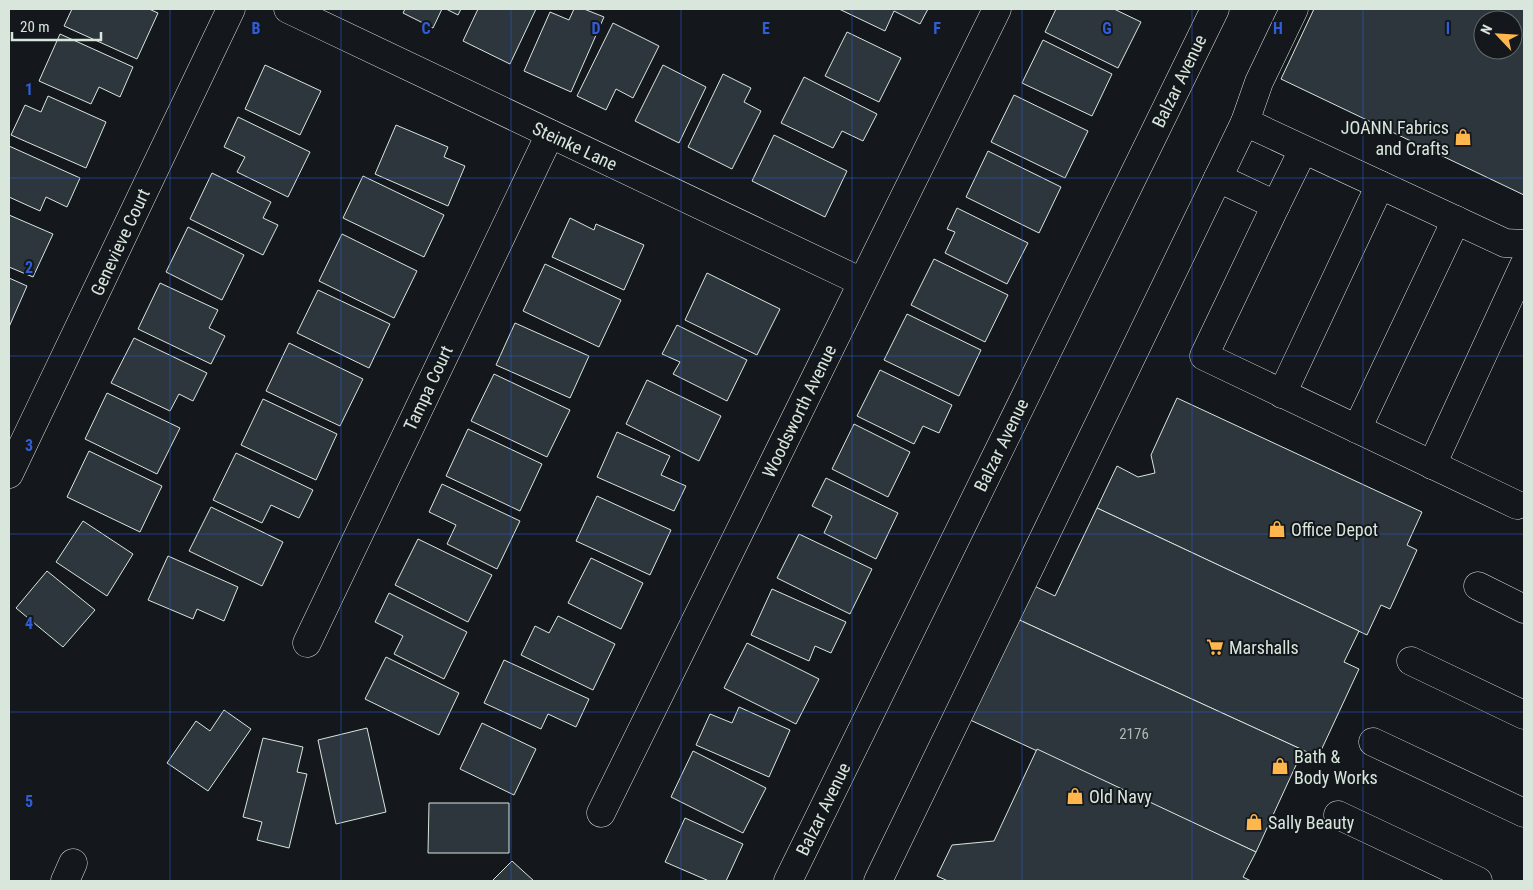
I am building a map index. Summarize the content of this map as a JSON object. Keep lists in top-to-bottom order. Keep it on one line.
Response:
{"streets":{"street":["Balzar Avenue","Steinke Lane","Genevieve Court","Tampa Court","Woodsworth Avenue"]},"crossings":[["Steinke Lane","Tampa Court"],["Steinke Lane","Woodsworth Avenue"]],"places":{"shop":["JOANN Fabrics and Crafts","Office Depot","Bath & Body Works","Old Navy","Sally Beauty"],"supermarket":["Marshalls"]},"house_numbers":["2176"],"scale_bar":"20 m","north":"top left","grid":{"columns":["B","C","D","E","F","G","H","I"],"rows":["1","2","3","4","5"]}}
